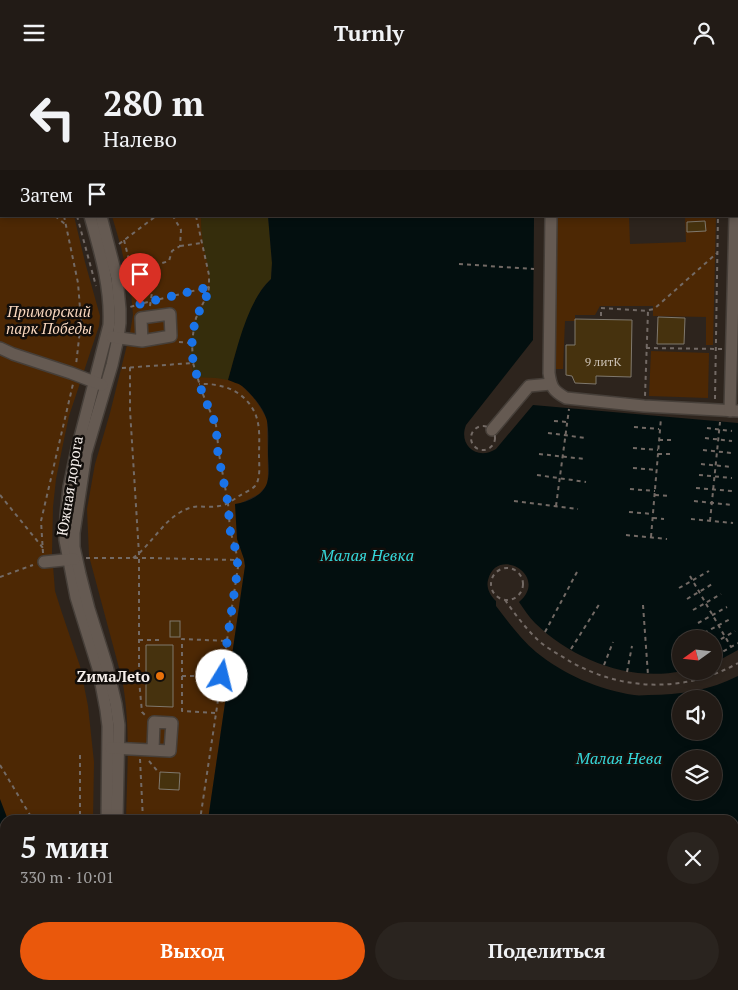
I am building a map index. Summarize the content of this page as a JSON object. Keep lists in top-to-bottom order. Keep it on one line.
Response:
{"streets":{"street":["Южная дорога"]},"water":["Малая Невка","Малая Нева"],"parks":["Приморский парк Победы"],"places":["ZимаЛеtо"],"house_numbers":["9 литК"],"north":"left","page":{"header":"Turnly","turn":["280 m","Налево"],"then":"Затем","heading":["5 мин","330 m · 10:01"],"buttons":["Выход","Поделиться"]}}
